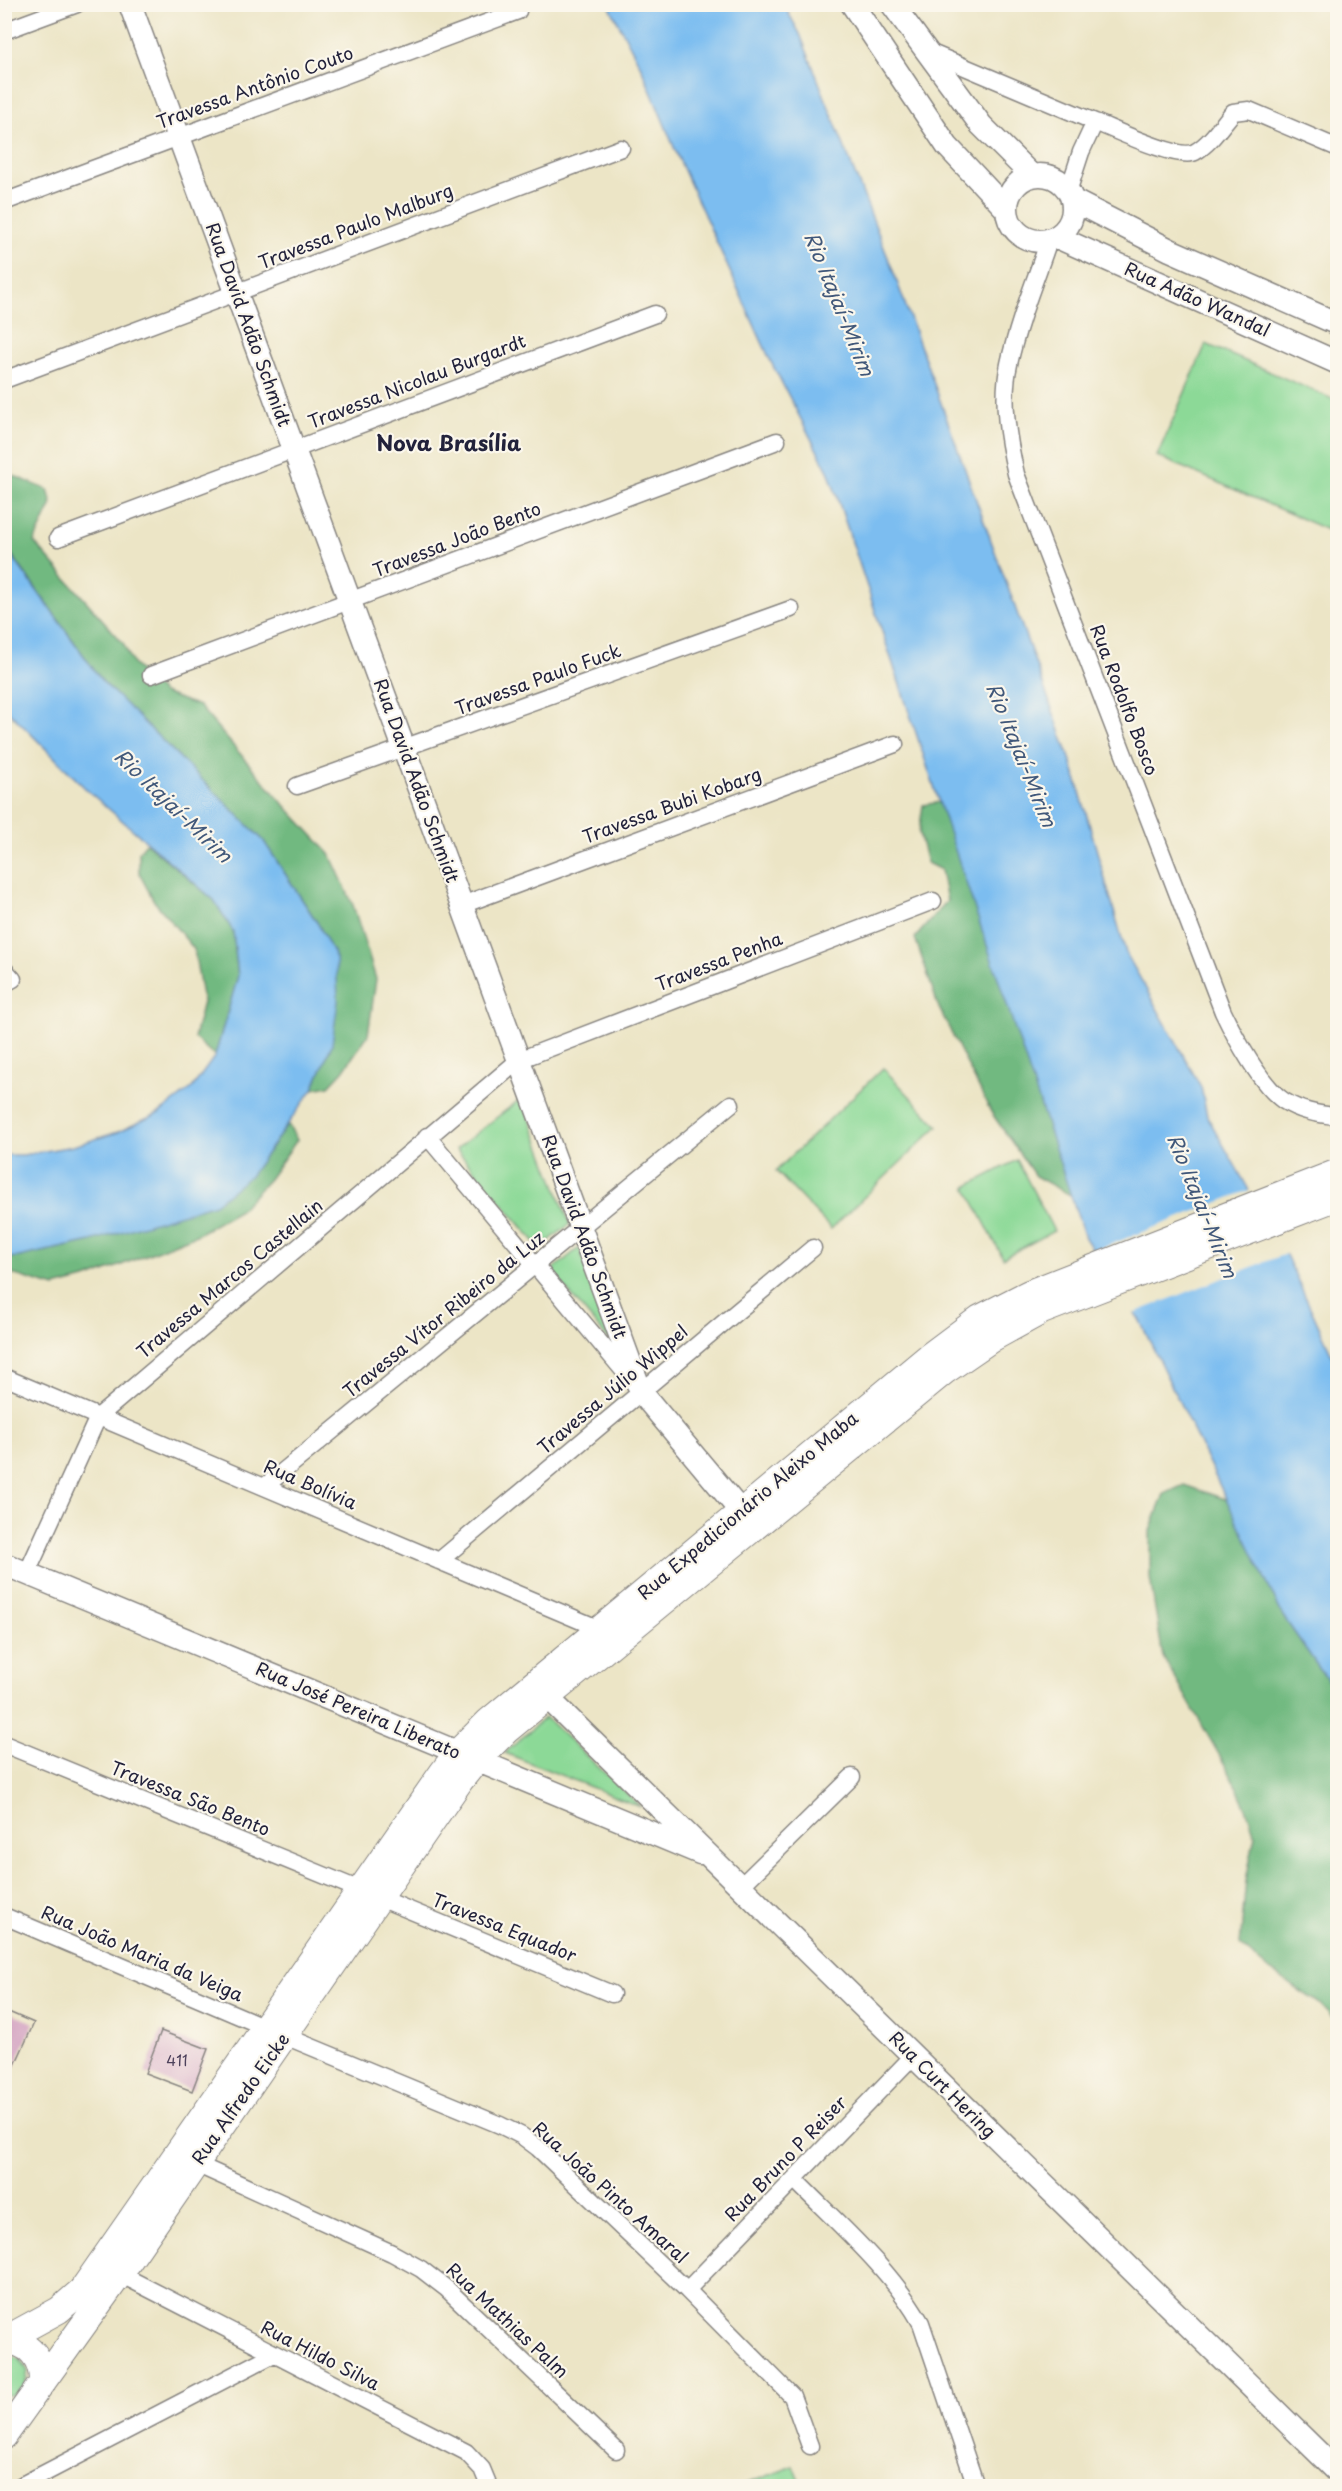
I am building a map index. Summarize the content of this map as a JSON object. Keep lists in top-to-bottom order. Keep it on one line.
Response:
{"streets":{"main road":["Rua Adão Wandal","Rua David Adão Schmidt","Rua Expedicionário Aleixo Maba","Rua José Pereira Liberato","Rua Curt Hering","Rua Alfredo Eicke"],"street":["Travessa Antônio Couto","Travessa Paulo Malburg","Travessa Nicolau Burgardt","Travessa João Bento","Travessa Paulo Fuck","Rua Rodolfo Bosco","Travessa Bubi Kobarg","Travessa Penha","Travessa Marcos Castellain","Travessa Vítor Ribeiro da Luz","Travessa Júlio Wippel","Rua Bolívia","Travessa São Bento","Travessa Equador","Rua João Maria da Veiga","Rua Bruno P Reiser","Rua João Pinto Amaral","Rua Mathias Palm","Rua Hildo Silva"]},"crossings":[["Travessa Antônio Couto","Rua David Adão Schmidt"],["Travessa Paulo Malburg","Rua David Adão Schmidt"],["Rua Adão Wandal","Rua Rodolfo Bosco"],["Rua David Adão Schmidt","Travessa Nicolau Burgardt"],["Rua David Adão Schmidt","Travessa João Bento"],["Rua David Adão Schmidt","Travessa Paulo Fuck"],["Rua David Adão Schmidt","Travessa Bubi Kobarg"],["Rua David Adão Schmidt","Travessa Penha"],["Rua David Adão Schmidt","Travessa Marcos Castellain"],["Rua David Adão Schmidt","Travessa Vítor Ribeiro da Luz"],["Rua David Adão Schmidt","Travessa Júlio Wippel"],["Rua David Adão Schmidt","Rua Expedicionário Aleixo Maba"],["Travessa Penha","Travessa Marcos Castellain"],["Travessa Marcos Castellain","Rua Bolívia"],["Travessa Marcos Castellain","Rua José Pereira Liberato"],["Travessa Vítor Ribeiro da Luz","Rua Bolívia"],["Travessa Júlio Wippel","Rua Bolívia"],["Rua Bolívia","Rua Expedicionário Aleixo Maba"],["Rua Expedicionário Aleixo Maba","Rua José Pereira Liberato"],["Rua Expedicionário Aleixo Maba","Rua Curt Hering"],["Rua Expedicionário Aleixo Maba","Rua Alfredo Eicke"],["Rua José Pereira Liberato","Rua Curt Hering"],["Rua José Pereira Liberato","Rua Alfredo Eicke"],["Travessa São Bento","Travessa Equador"],["Travessa São Bento","Rua Alfredo Eicke"],["Travessa Equador","Rua Alfredo Eicke"],["Rua João Maria da Veiga","Rua Alfredo Eicke"],["Rua João Maria da Veiga","Rua João Pinto Amaral"],["Rua Curt Hering","Rua Bruno P Reiser"],["Rua Alfredo Eicke","Rua João Pinto Amaral"],["Rua Alfredo Eicke","Rua Mathias Palm"],["Rua Alfredo Eicke","Rua Hildo Silva"],["Rua Bruno P Reiser","Rua João Pinto Amaral"]],"districts":["Nova Brasília"],"water":["Rio Itajaí-Mirim"],"house_numbers":["411"]}
